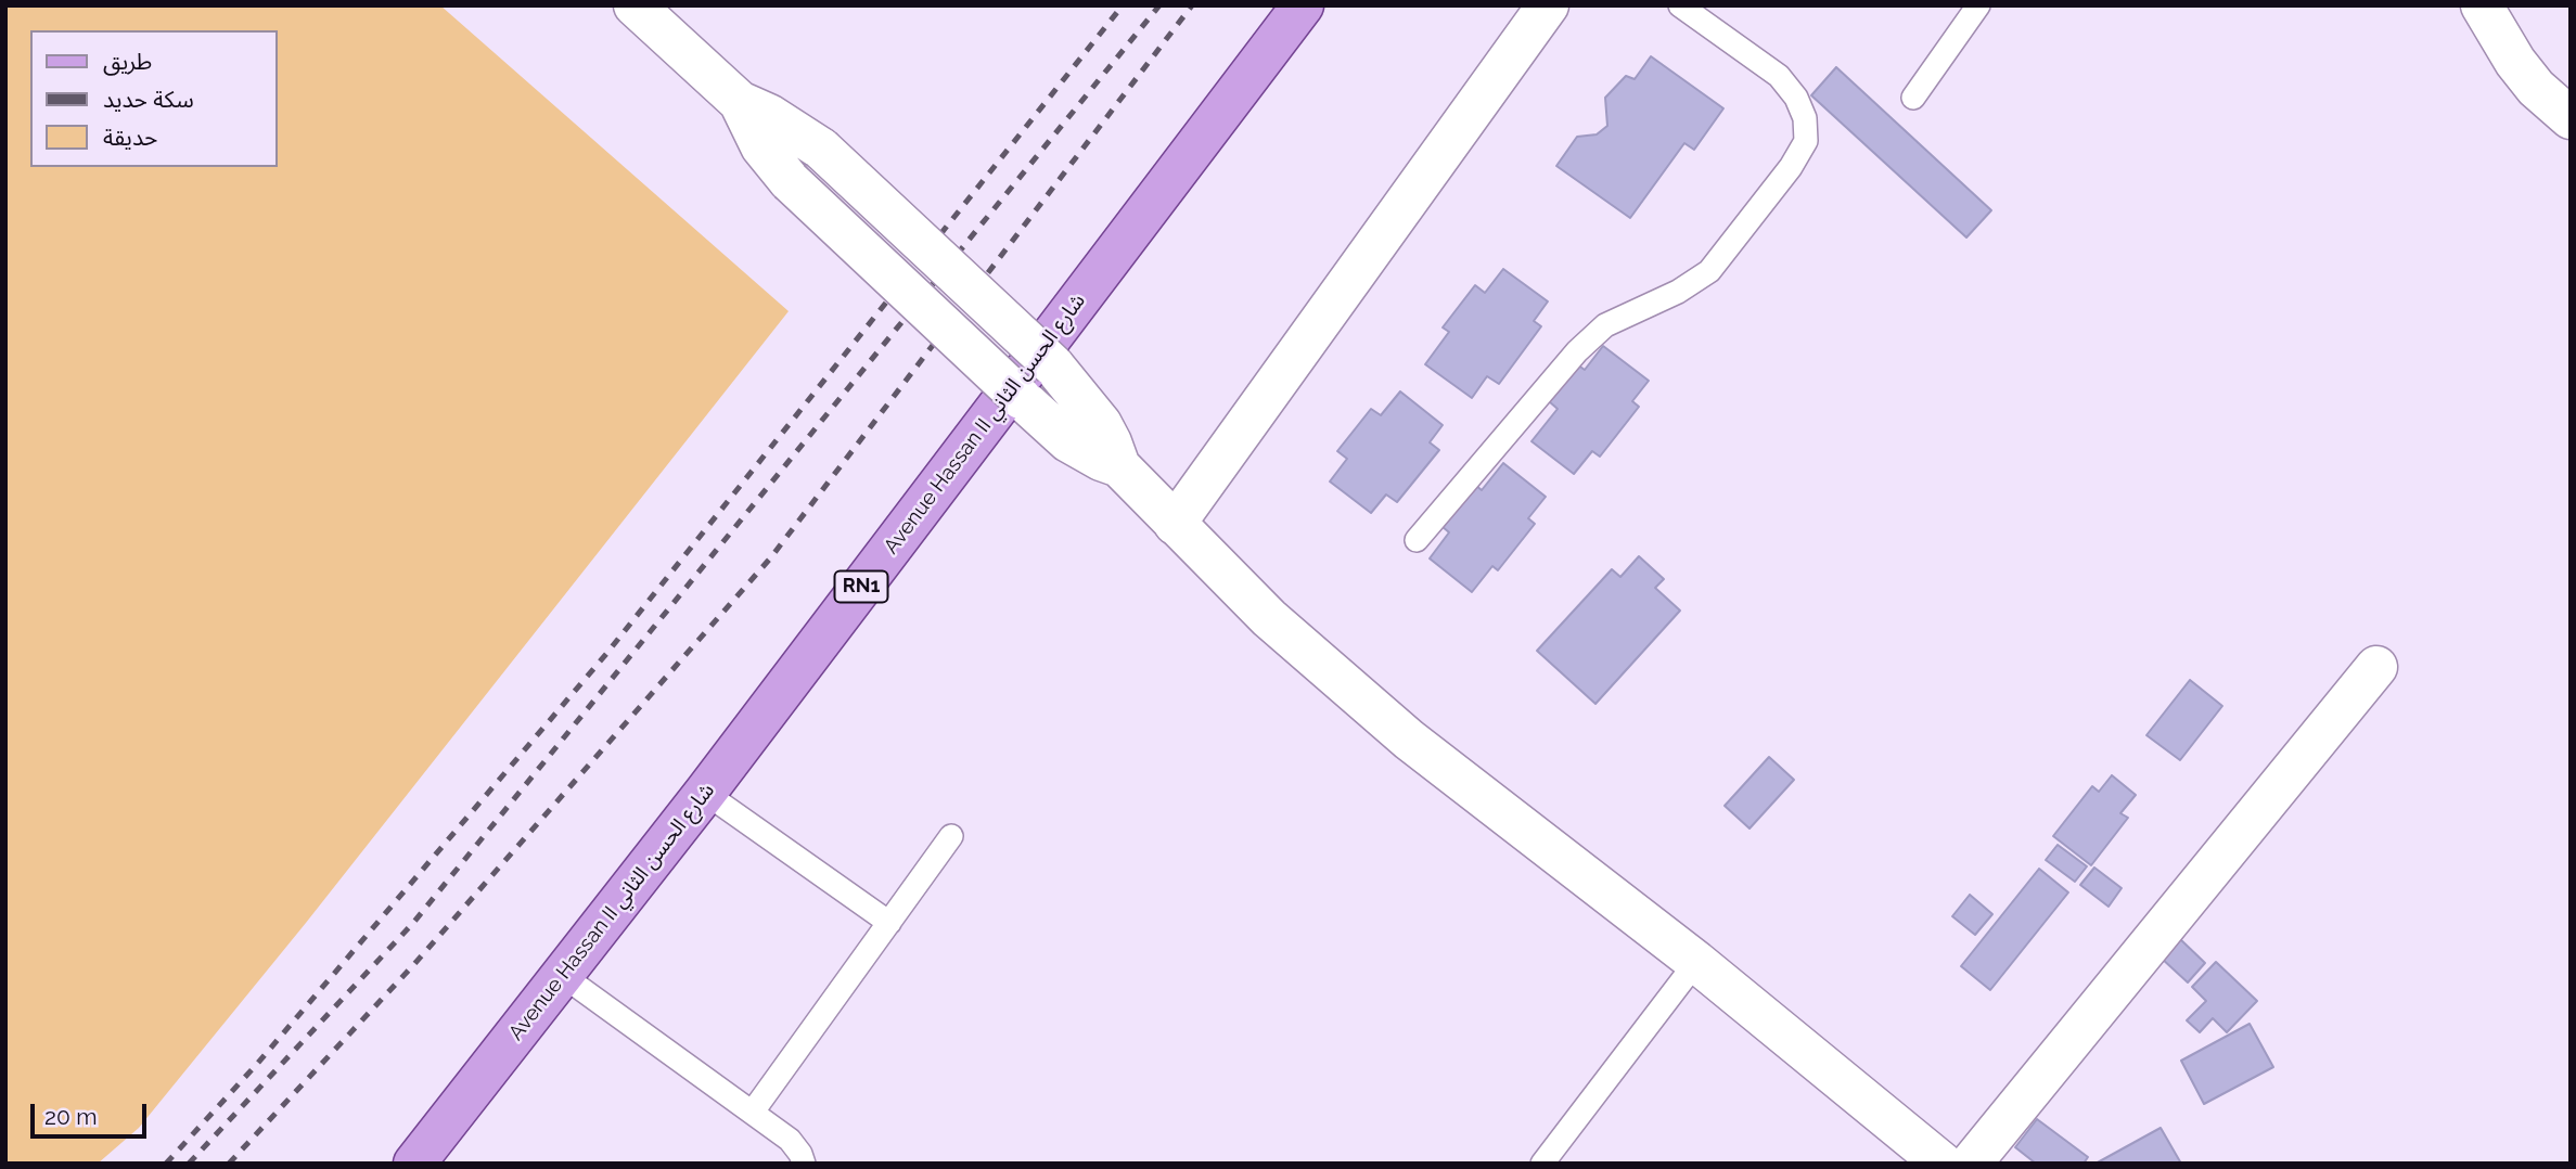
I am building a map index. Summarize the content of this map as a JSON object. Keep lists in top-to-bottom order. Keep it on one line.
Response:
{"streets":{"main road":["Avenue Hassan II شارع الحسن الثاني","RN1"]},"legend":["طريق","سكة حديد","حديقة"],"scale_bar":"20 m"}
